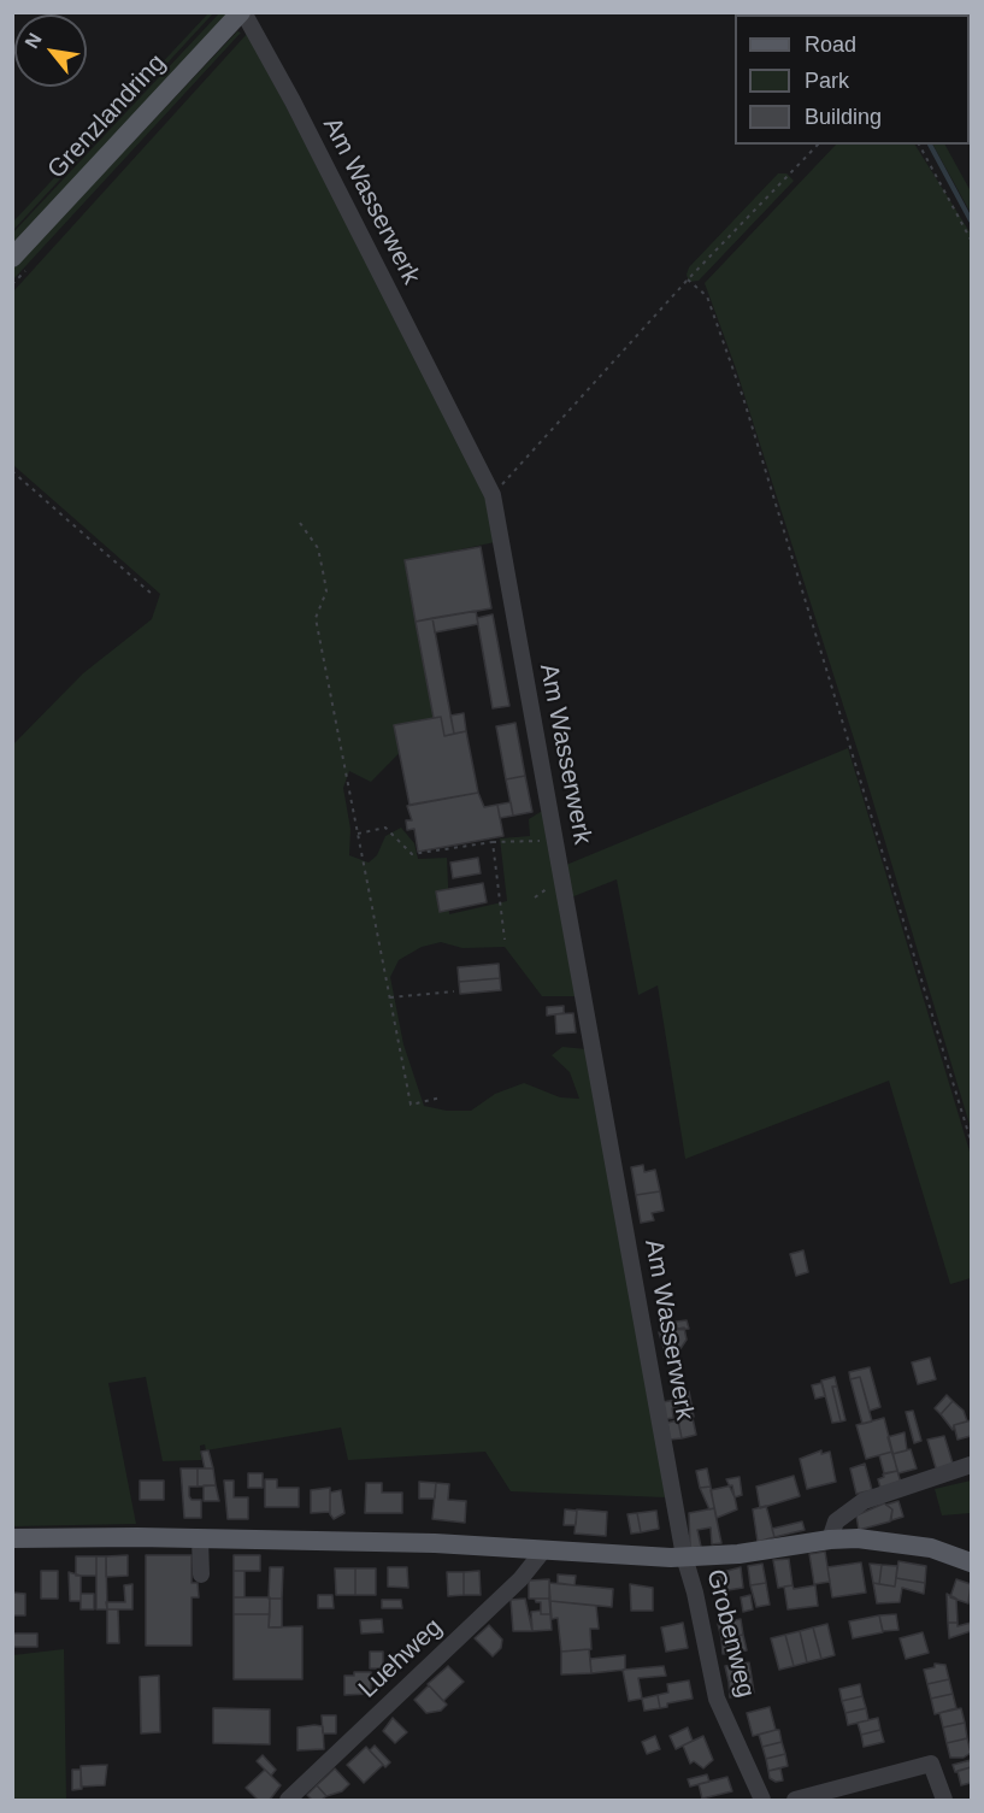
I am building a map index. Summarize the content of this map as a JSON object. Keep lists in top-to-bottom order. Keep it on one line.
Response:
{"streets":{"main road":["Grenzlandring"],"street":["Am Wasserwerk","Grobenweg","Luehweg"]},"crossings":[["Grenzlandring","Am Wasserwerk"],["Am Wasserwerk","Grobenweg"]],"legend":["Road","Park","Building"],"north":"top left"}
